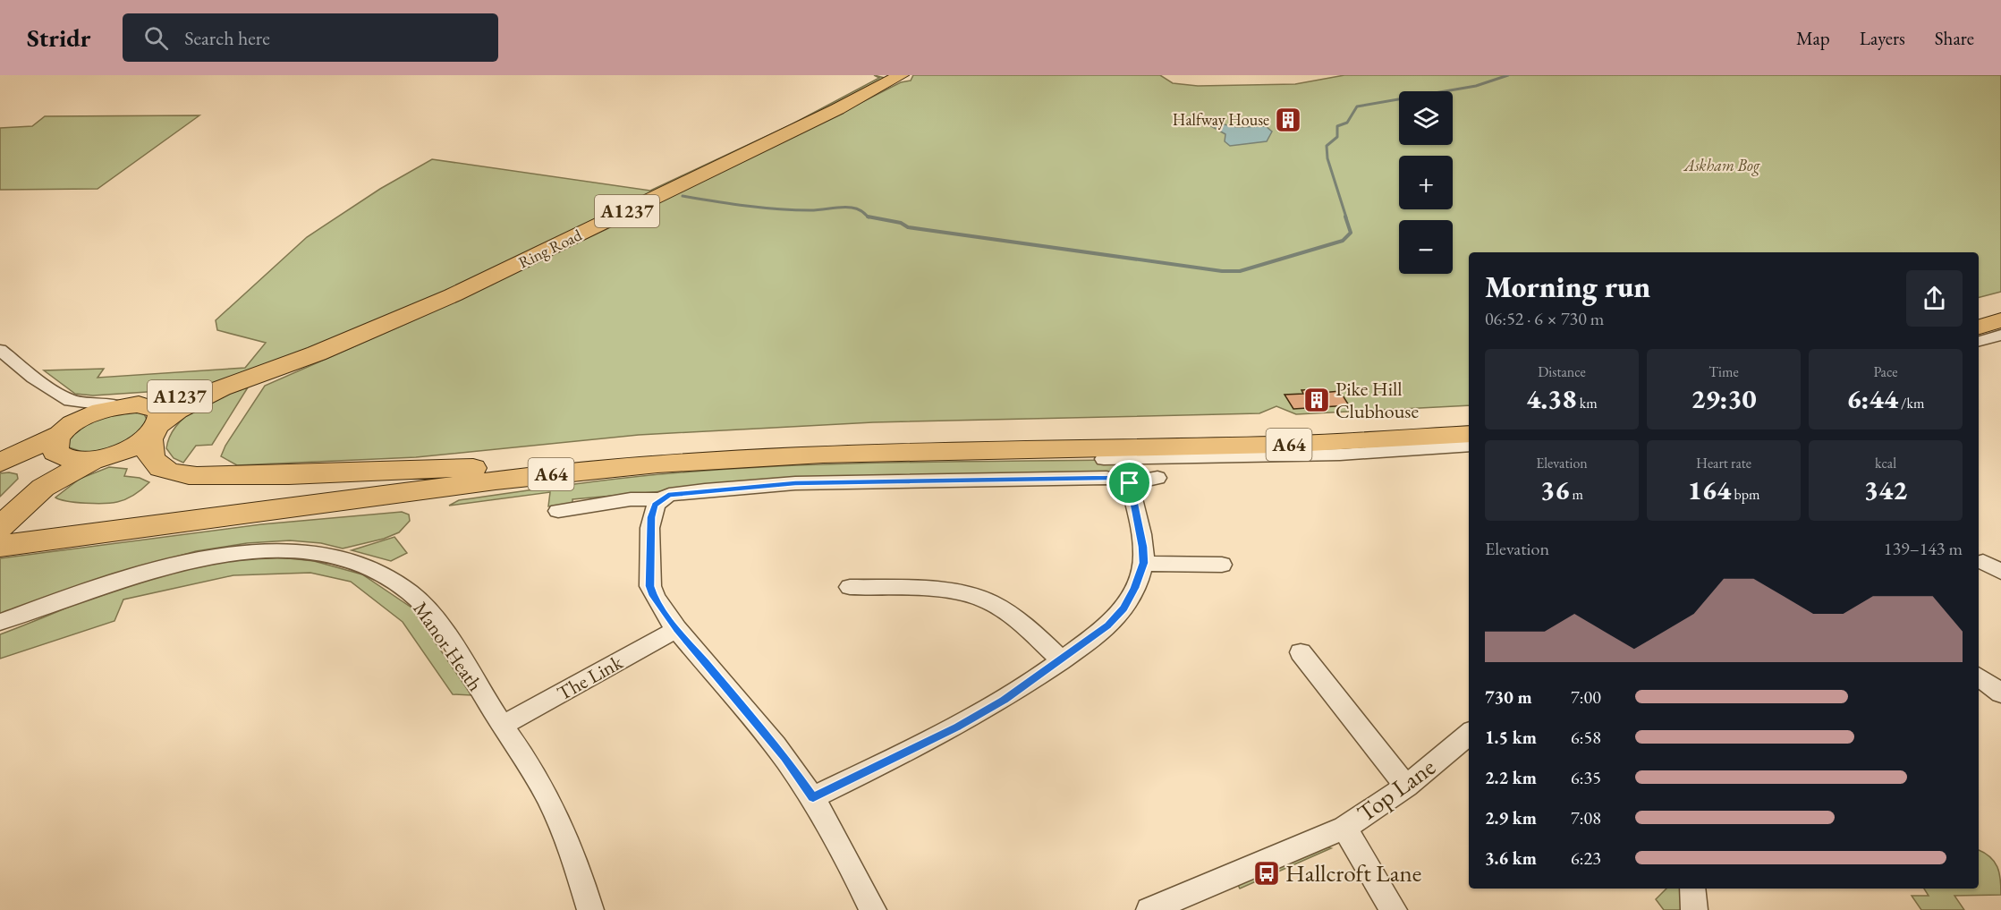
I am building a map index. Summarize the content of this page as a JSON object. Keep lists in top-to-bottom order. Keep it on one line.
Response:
{"streets":{"highway":["A1237","Ring Road","A64"],"street":["Manor Heath","The Link","Top Lane"]},"crossings":[["Manor Heath","The Link"]],"parks":["Askham Bog"],"places":{"building":["Halfway House","Pike Hill Clubhouse"],"bus stop":["Hallcroft Lane"]},"page":{"header":"Stridr","search":"Search here","nav":["Map","Layers","Share"],"map_buttons":["+","−"],"heading":["Morning run","06:52 · 6 × 730 m"],"stats":[["Distance","4.38 km"],["Time","29:30"],["Pace","6:44 /km"],["Elevation","36 m"],["Heart rate","164 bpm"],["kcal","342"]],"chart":["Elevation","139–143 m"],"list":[{"name":"730 m","note":"7:00"},{"name":"1.5 km","note":"6:58"},{"name":"2.2 km","note":"6:35"},{"name":"2.9 km","note":"7:08"},{"name":"3.6 km","note":"6:23"}]}}
